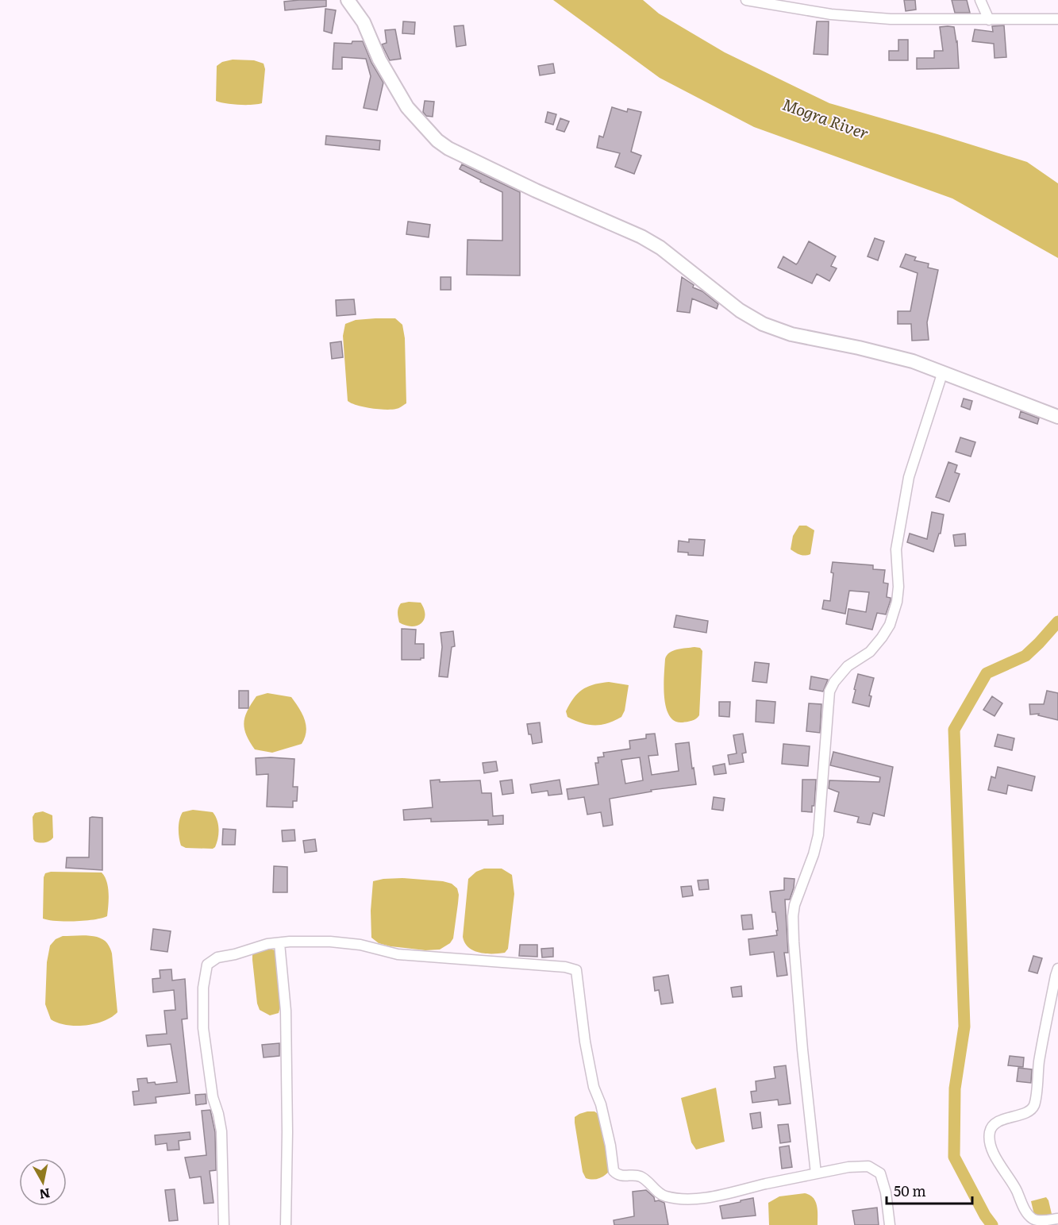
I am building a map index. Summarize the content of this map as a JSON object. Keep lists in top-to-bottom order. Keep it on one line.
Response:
{"water":["Mogra River"],"scale_bar":"50 m","north":"bottom"}
